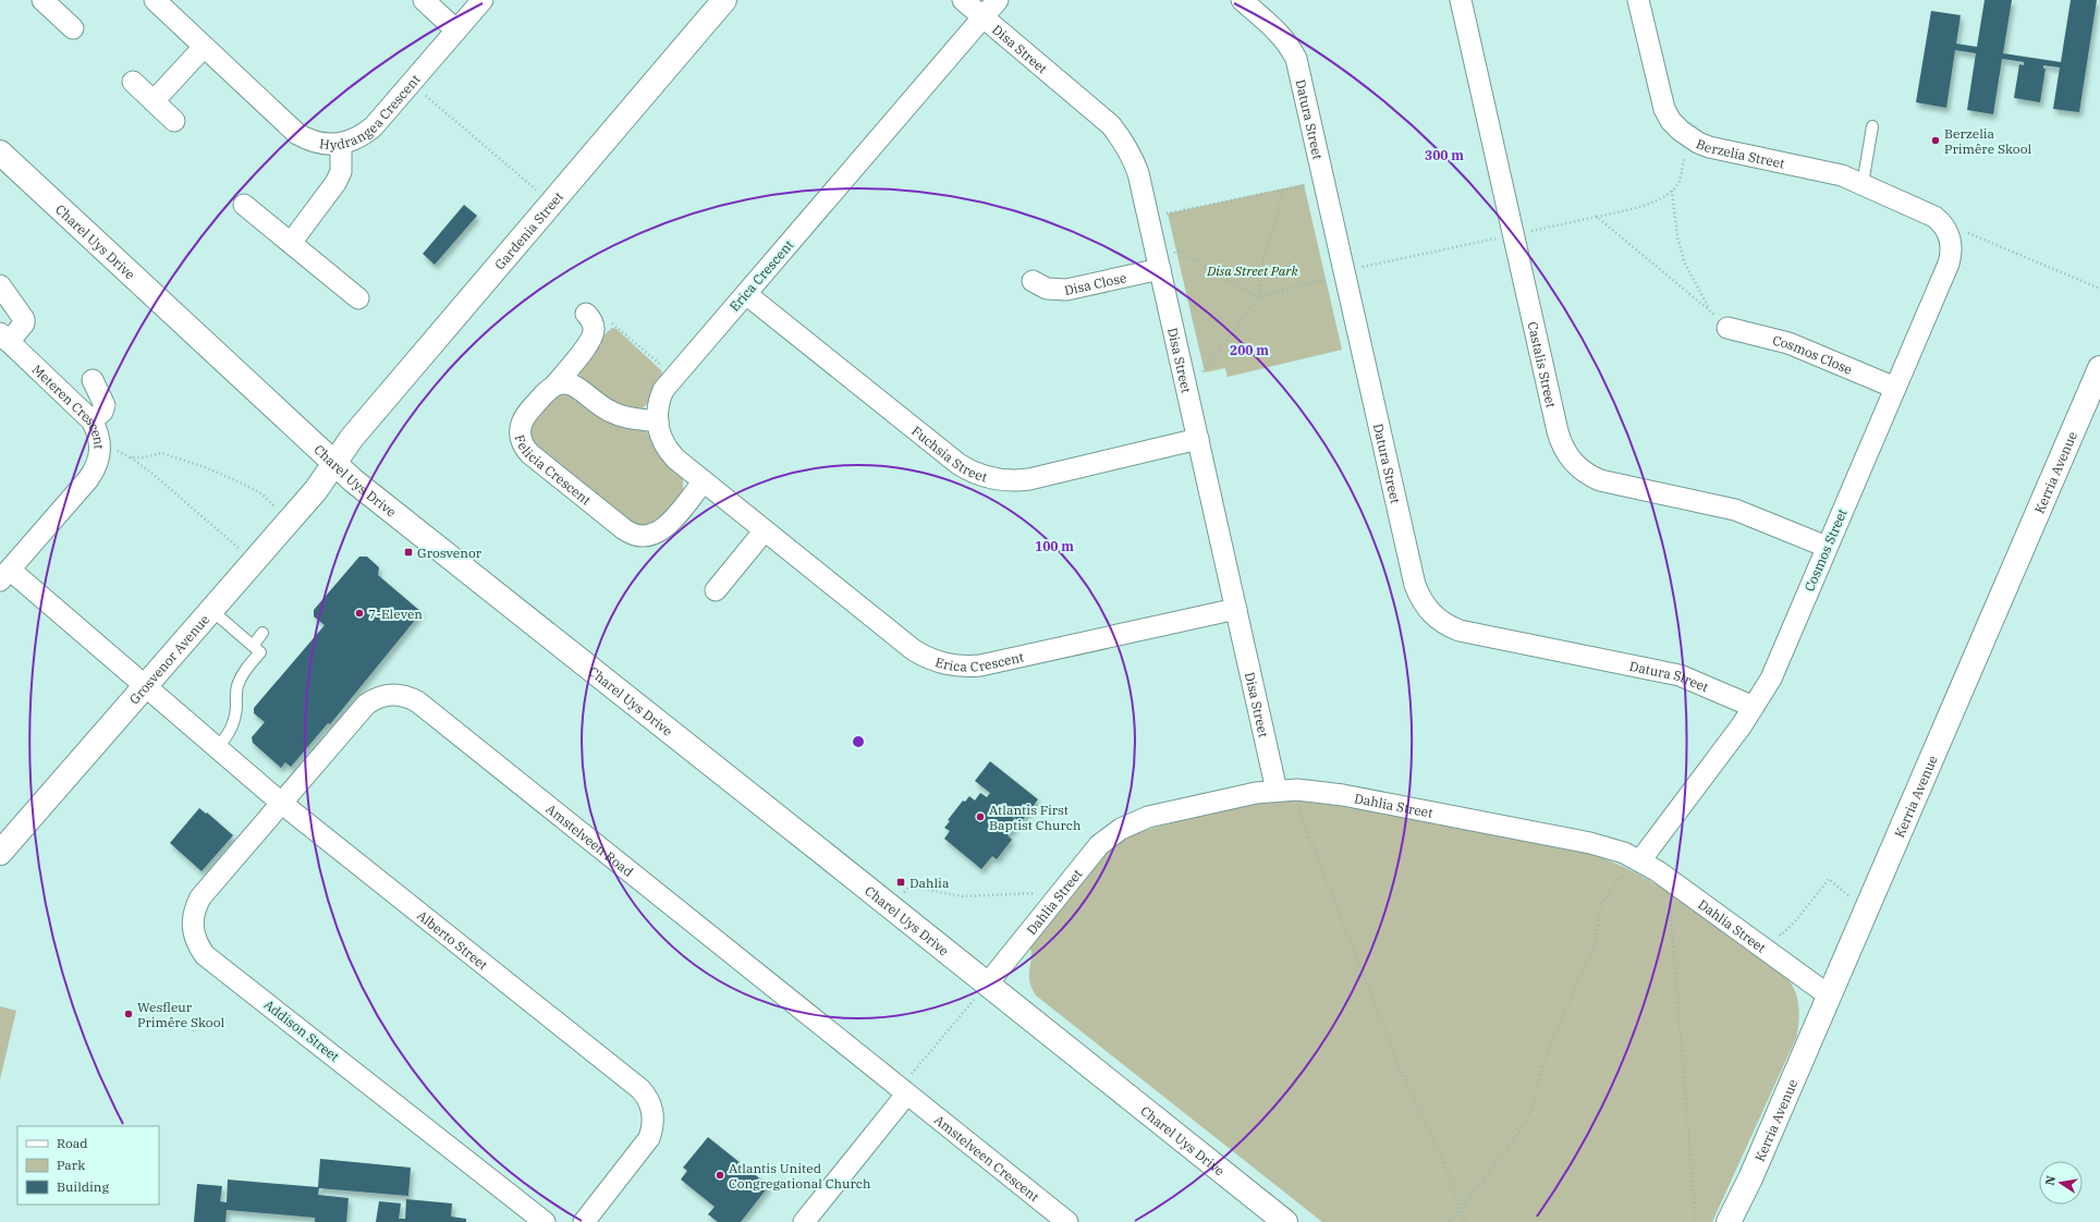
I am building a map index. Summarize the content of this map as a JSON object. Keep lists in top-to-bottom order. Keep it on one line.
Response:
{"streets":{"street":["Disa Street","Hydrangea Crescent","Datura Street","Berzelia Street","Gardenia Street","Charel Uys Drive","Erica Crescent","Disa Close","Cosmos Close","Castalis Street","Meteren Crescent","Fuchsia Street","Felicia Crescent","Kerria Avenue","Cosmos Street","Grosvenor Avenue","Dahlia Street","Amstelveen Road","Alberto Street","Addison Street","Amstelveen Crescent"]},"crossings":[["Disa Street","Erica Crescent"],["Disa Street","Disa Close"],["Disa Street","Fuchsia Street"],["Disa Street","Dahlia Street"],["Datura Street","Cosmos Street"],["Berzelia Street","Cosmos Street"],["Gardenia Street","Charel Uys Drive"],["Gardenia Street","Grosvenor Avenue"],["Charel Uys Drive","Grosvenor Avenue"],["Charel Uys Drive","Dahlia Street"],["Erica Crescent","Fuchsia Street"],["Erica Crescent","Felicia Crescent"],["Cosmos Close","Cosmos Street"],["Castalis Street","Cosmos Street"],["Meteren Crescent","Grosvenor Avenue"],["Meteren Crescent","Alberto Street"],["Kerria Avenue","Dahlia Street"],["Cosmos Street","Dahlia Street"],["Grosvenor Avenue","Alberto Street"],["Amstelveen Road","Alberto Street"],["Amstelveen Road","Addison Street"],["Amstelveen Road","Amstelveen Crescent"],["Alberto Street","Addison Street"]],"parks":["Disa Street Park"],"places":{"other":["Berzelia Primêre Skool","7-Eleven","Atlantis First Baptist Church","Wesfleur Primêre Skool","Atlantis United Congregational Church"],"transit":["Grosvenor","Dahlia"]},"legend":["Road","Park","Building"],"north":"left","rings":["300 m","200 m","100 m"]}
